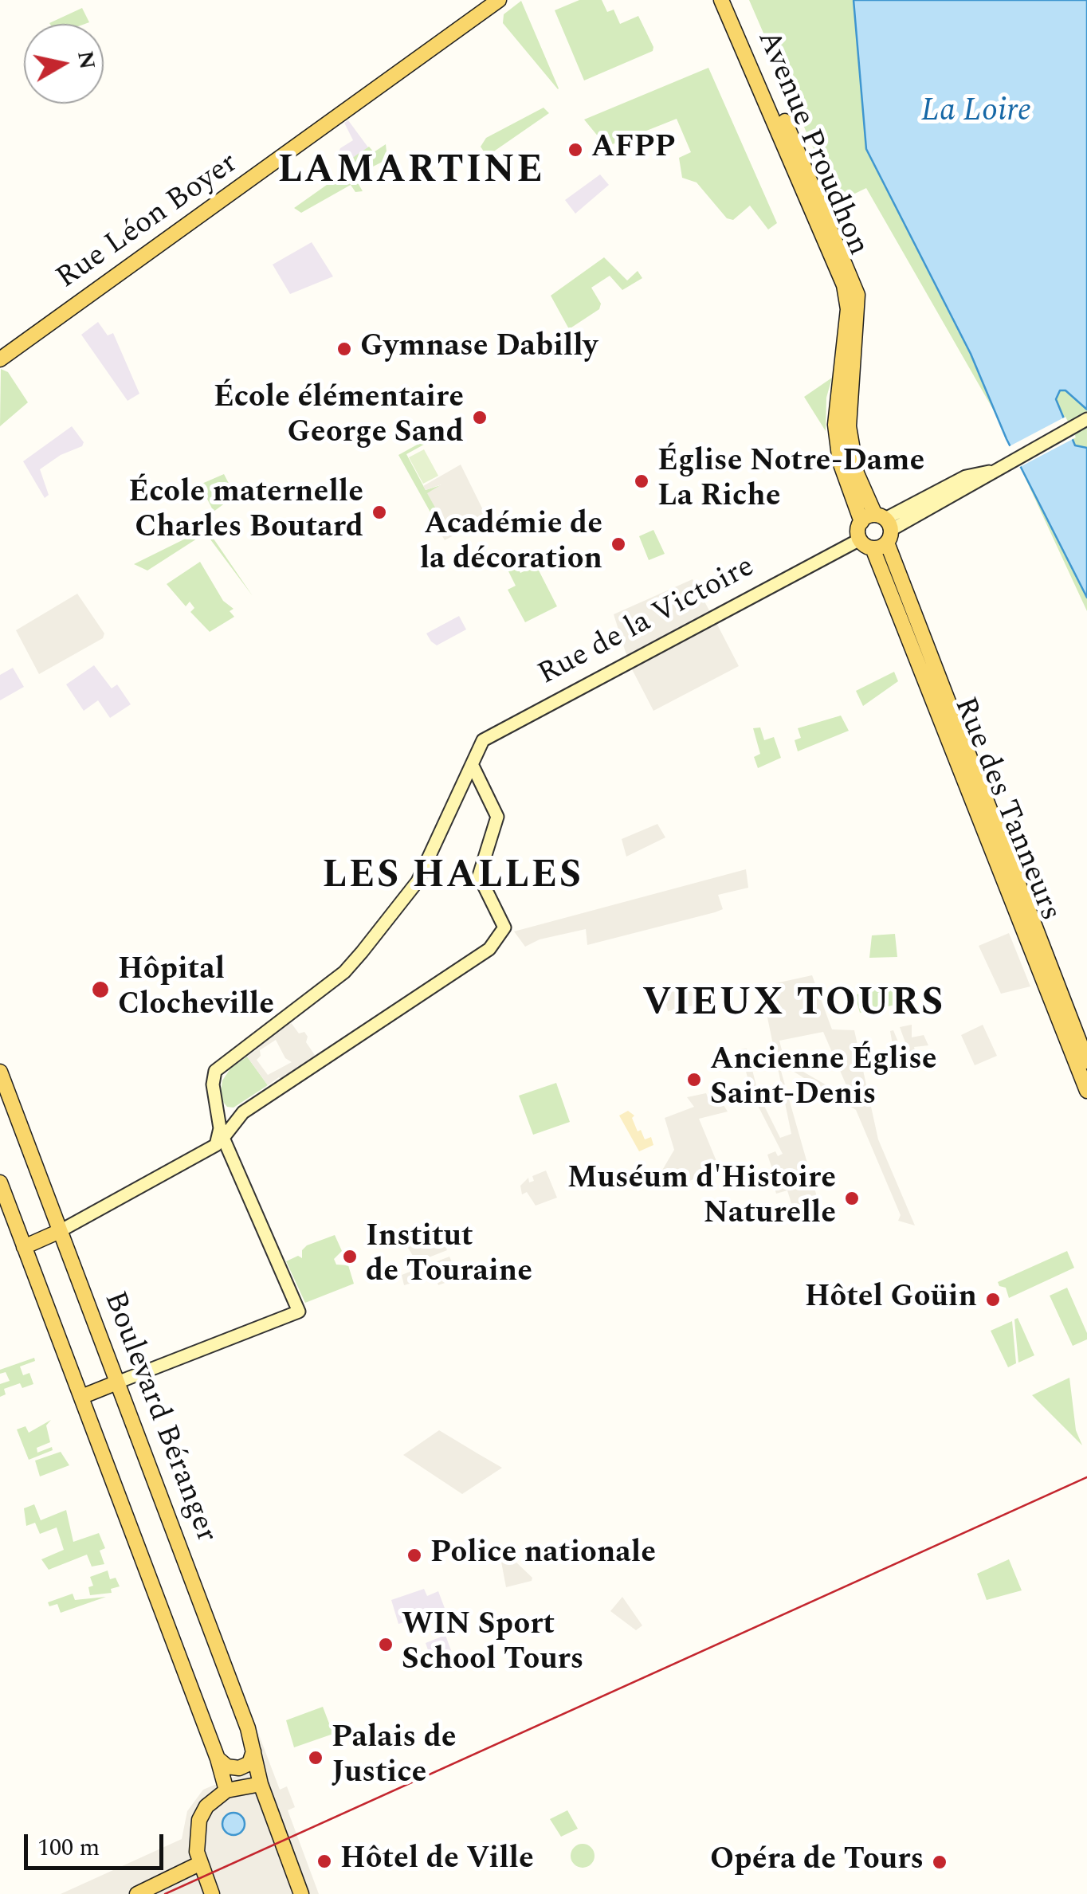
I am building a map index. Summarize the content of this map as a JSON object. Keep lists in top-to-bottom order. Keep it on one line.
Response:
{"streets":{"main road":["Avenue Proudhon","Rue Léon Boyer","Rue de la Victoire","Rue des Tanneurs","Boulevard Béranger"]},"crossings":[["Avenue Proudhon","Rue des Tanneurs"]],"districts":["LAMARTINE","LES HALLES","VIEUX TOURS"],"water":["La Loire"],"places":["AFPP","Gymnase Dabilly","École élémentaire George Sand","Église Notre-Dame La Riche","École maternelle Charles Boutard","Académie de la décoration","Hôpital Clocheville","Ancienne Église Saint-Denis","Muséum d'Histoire Naturelle","Institut de Touraine","Hôtel Goüin","Police nationale","WIN Sport School Tours","Palais de Justice","Hôtel de Ville","Opéra de Tours"],"scale_bar":"100 m","north":"right"}
